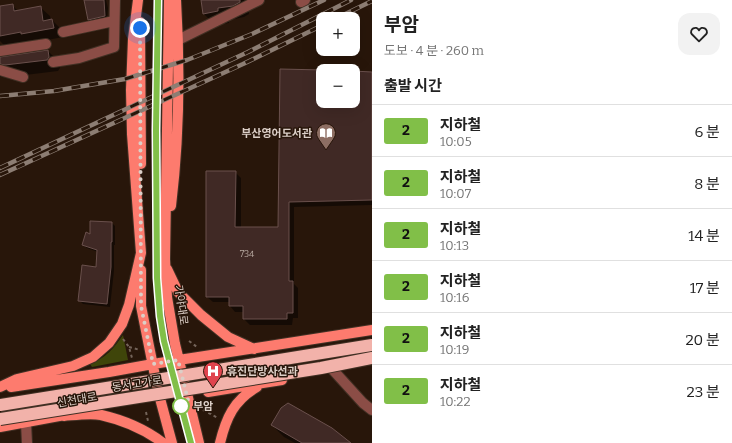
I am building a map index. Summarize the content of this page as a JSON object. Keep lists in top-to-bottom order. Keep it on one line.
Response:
{"streets":{"highway":["동서고가로"],"main road":["가야대로","신천대로"]},"crossings":[["가야대로","신천대로"]],"places":{"library":["부산영어도서관"],"hospital":["휴진단방사선과"],"other":["부암"]},"lines":["metro line 2"],"house_numbers":["734"],"page":{"heading":[["부암","도보 · 4 분 · 260 m"],"출발 시간"],"map_buttons":["+","−"],"list":[{"mark":"2","name":"지하철","note":"10:05","value":"6 분"},{"mark":"2","name":"지하철","note":"10:07","value":"8 분"},{"mark":"2","name":"지하철","note":"10:13","value":"14 분"},{"mark":"2","name":"지하철","note":"10:16","value":"17 분"},{"mark":"2","name":"지하철","note":"10:19","value":"20 분"},{"mark":"2","name":"지하철","note":"10:22","value":"23 분"}]}}
